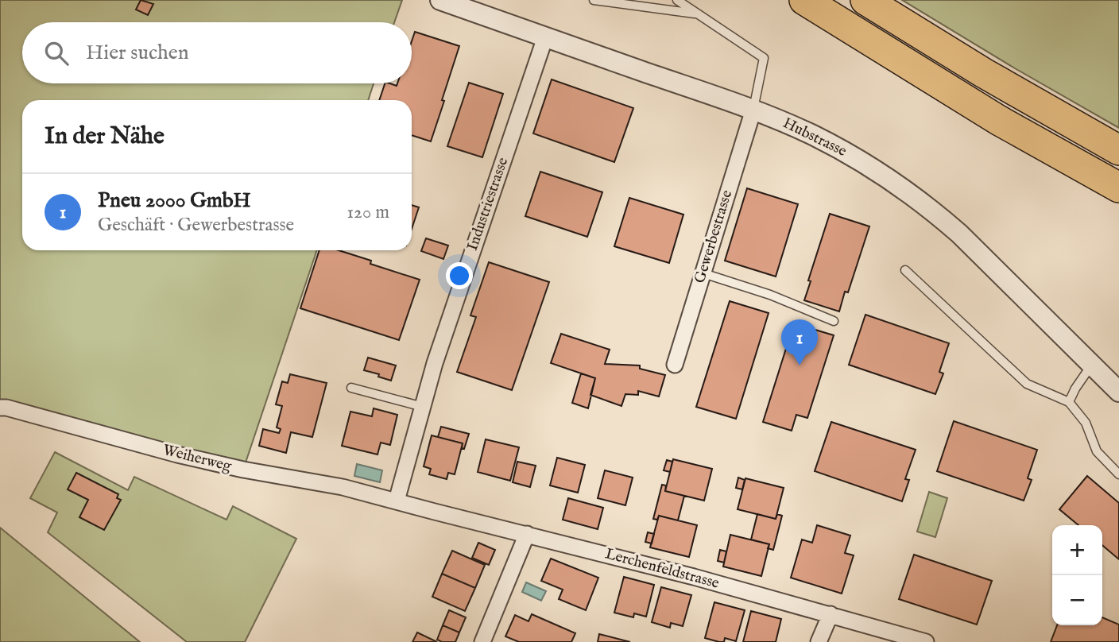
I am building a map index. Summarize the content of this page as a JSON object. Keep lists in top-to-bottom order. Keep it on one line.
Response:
{"streets":{"street":["Hubstrasse","Industriestrasse","Gewerbestrasse","Weiherweg","Lerchenfeldstrasse"]},"crossings":[["Hubstrasse","Industriestrasse"],["Hubstrasse","Gewerbestrasse"],["Industriestrasse","Weiherweg"],["Industriestrasse","Lerchenfeldstrasse"],["Weiherweg","Lerchenfeldstrasse"]],"page":{"search":"Hier suchen","heading":"In der Nähe","list":[{"mark":"1","name":"Pneu 2000 GmbH","note":"Geschäft · Gewerbestrasse","value":"120 m"}],"pins":"1","map_buttons":["+","−"]}}
